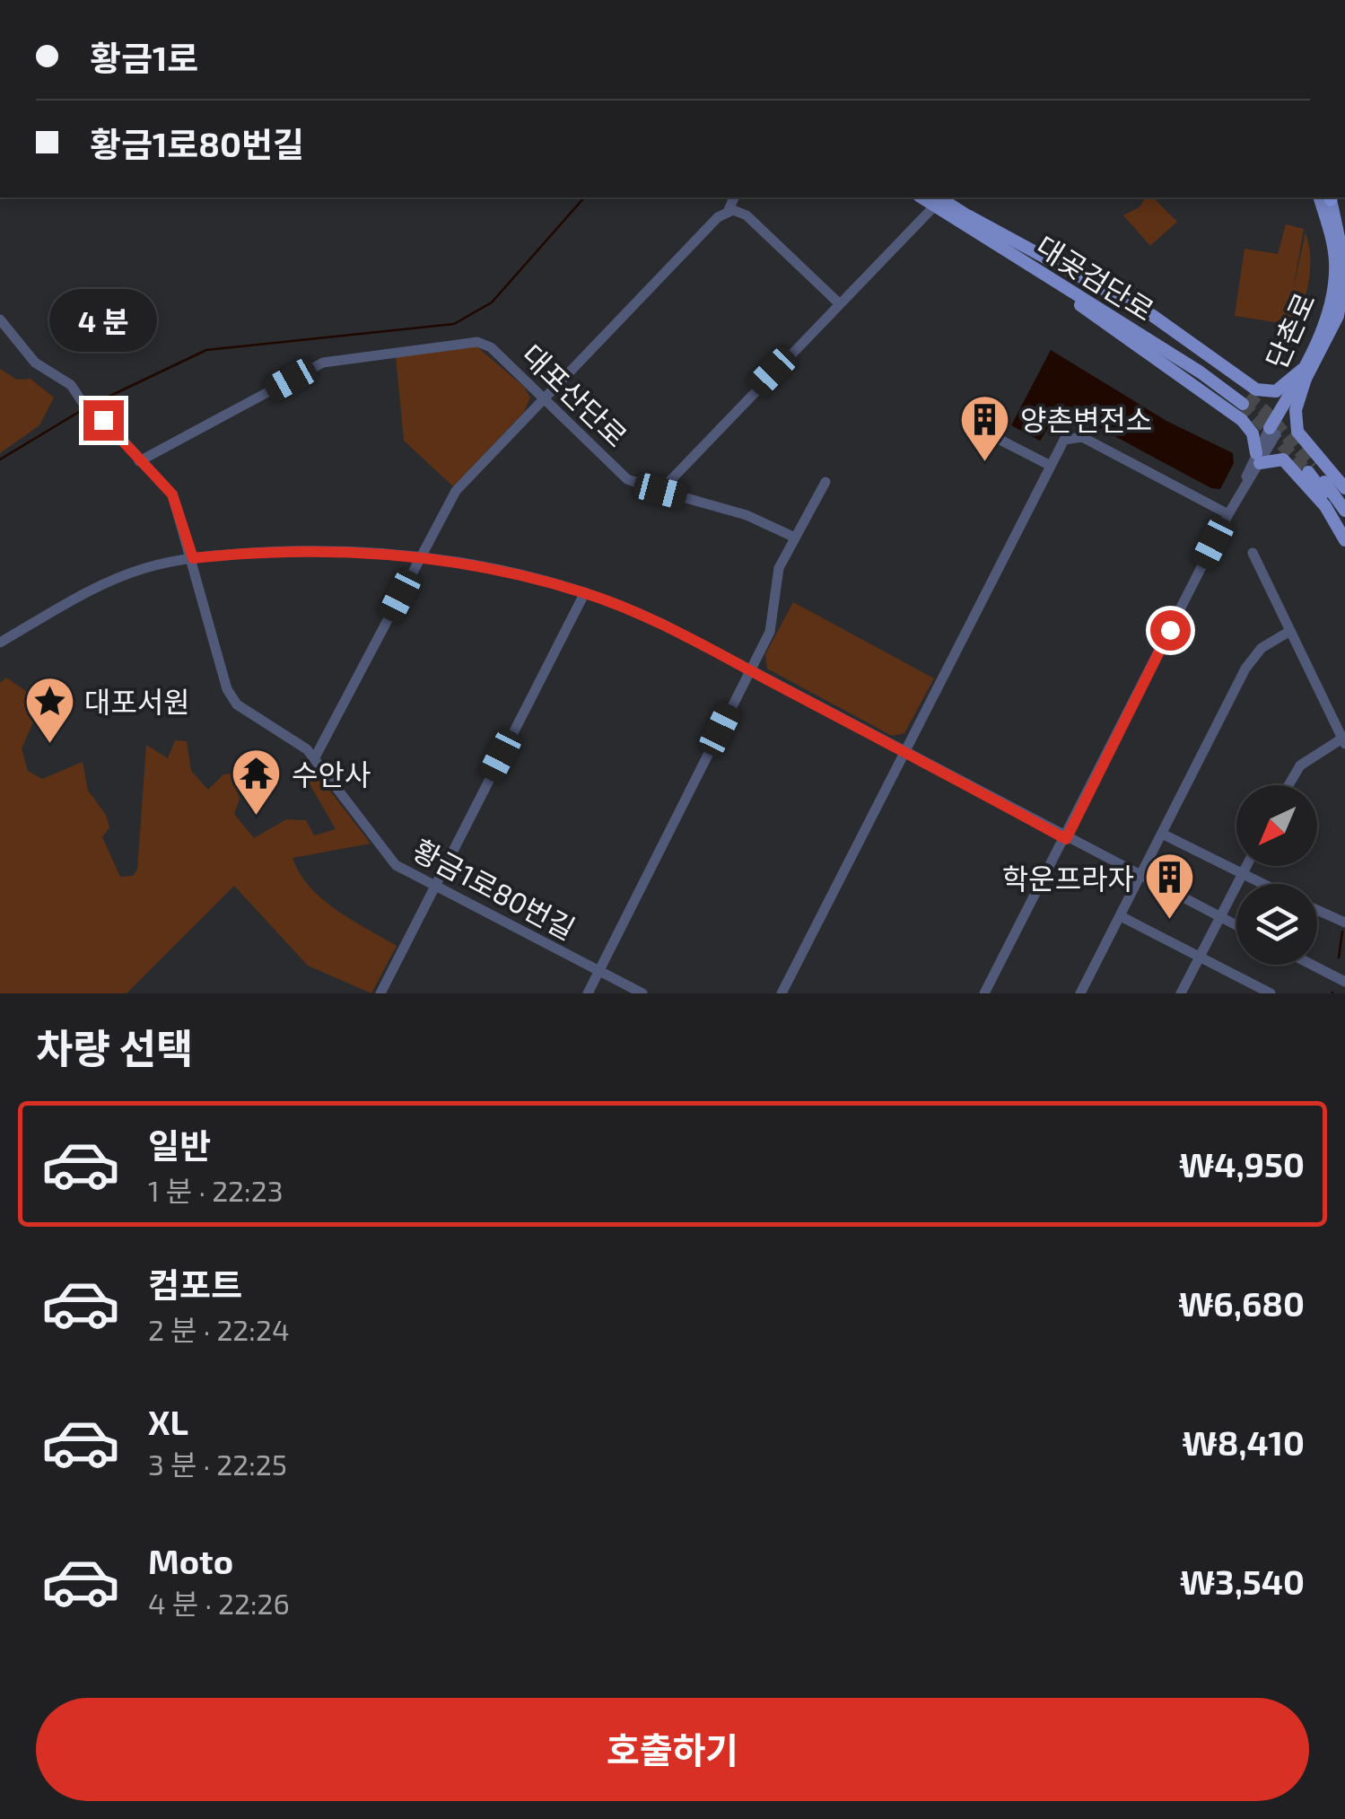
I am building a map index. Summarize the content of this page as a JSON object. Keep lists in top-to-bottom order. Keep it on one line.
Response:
{"streets":{"main road":["대곶검단로","단촌로"],"street":["대포산단로","황금1로80번길"]},"crossings":[["대포산단로","황금1로80번길"]],"places":{"building":["양촌변전소","학운프라자"],"place":["대포서원"],"temple":["수안사"]},"north":"bottom left","page":{"banner":["황금1로","황금1로80번길"],"bubble":"4 분","heading":"차량 선택","list":[{"name":"일반","note":"1 분 · 22:23","value":"₩4,950"},{"name":"컴포트","note":"2 분 · 22:24","value":"₩6,680"},{"name":"XL","note":"3 분 · 22:25","value":"₩8,410"},{"name":"Moto","note":"4 분 · 22:26","value":"₩3,540"}],"buttons":"호출하기"}}
